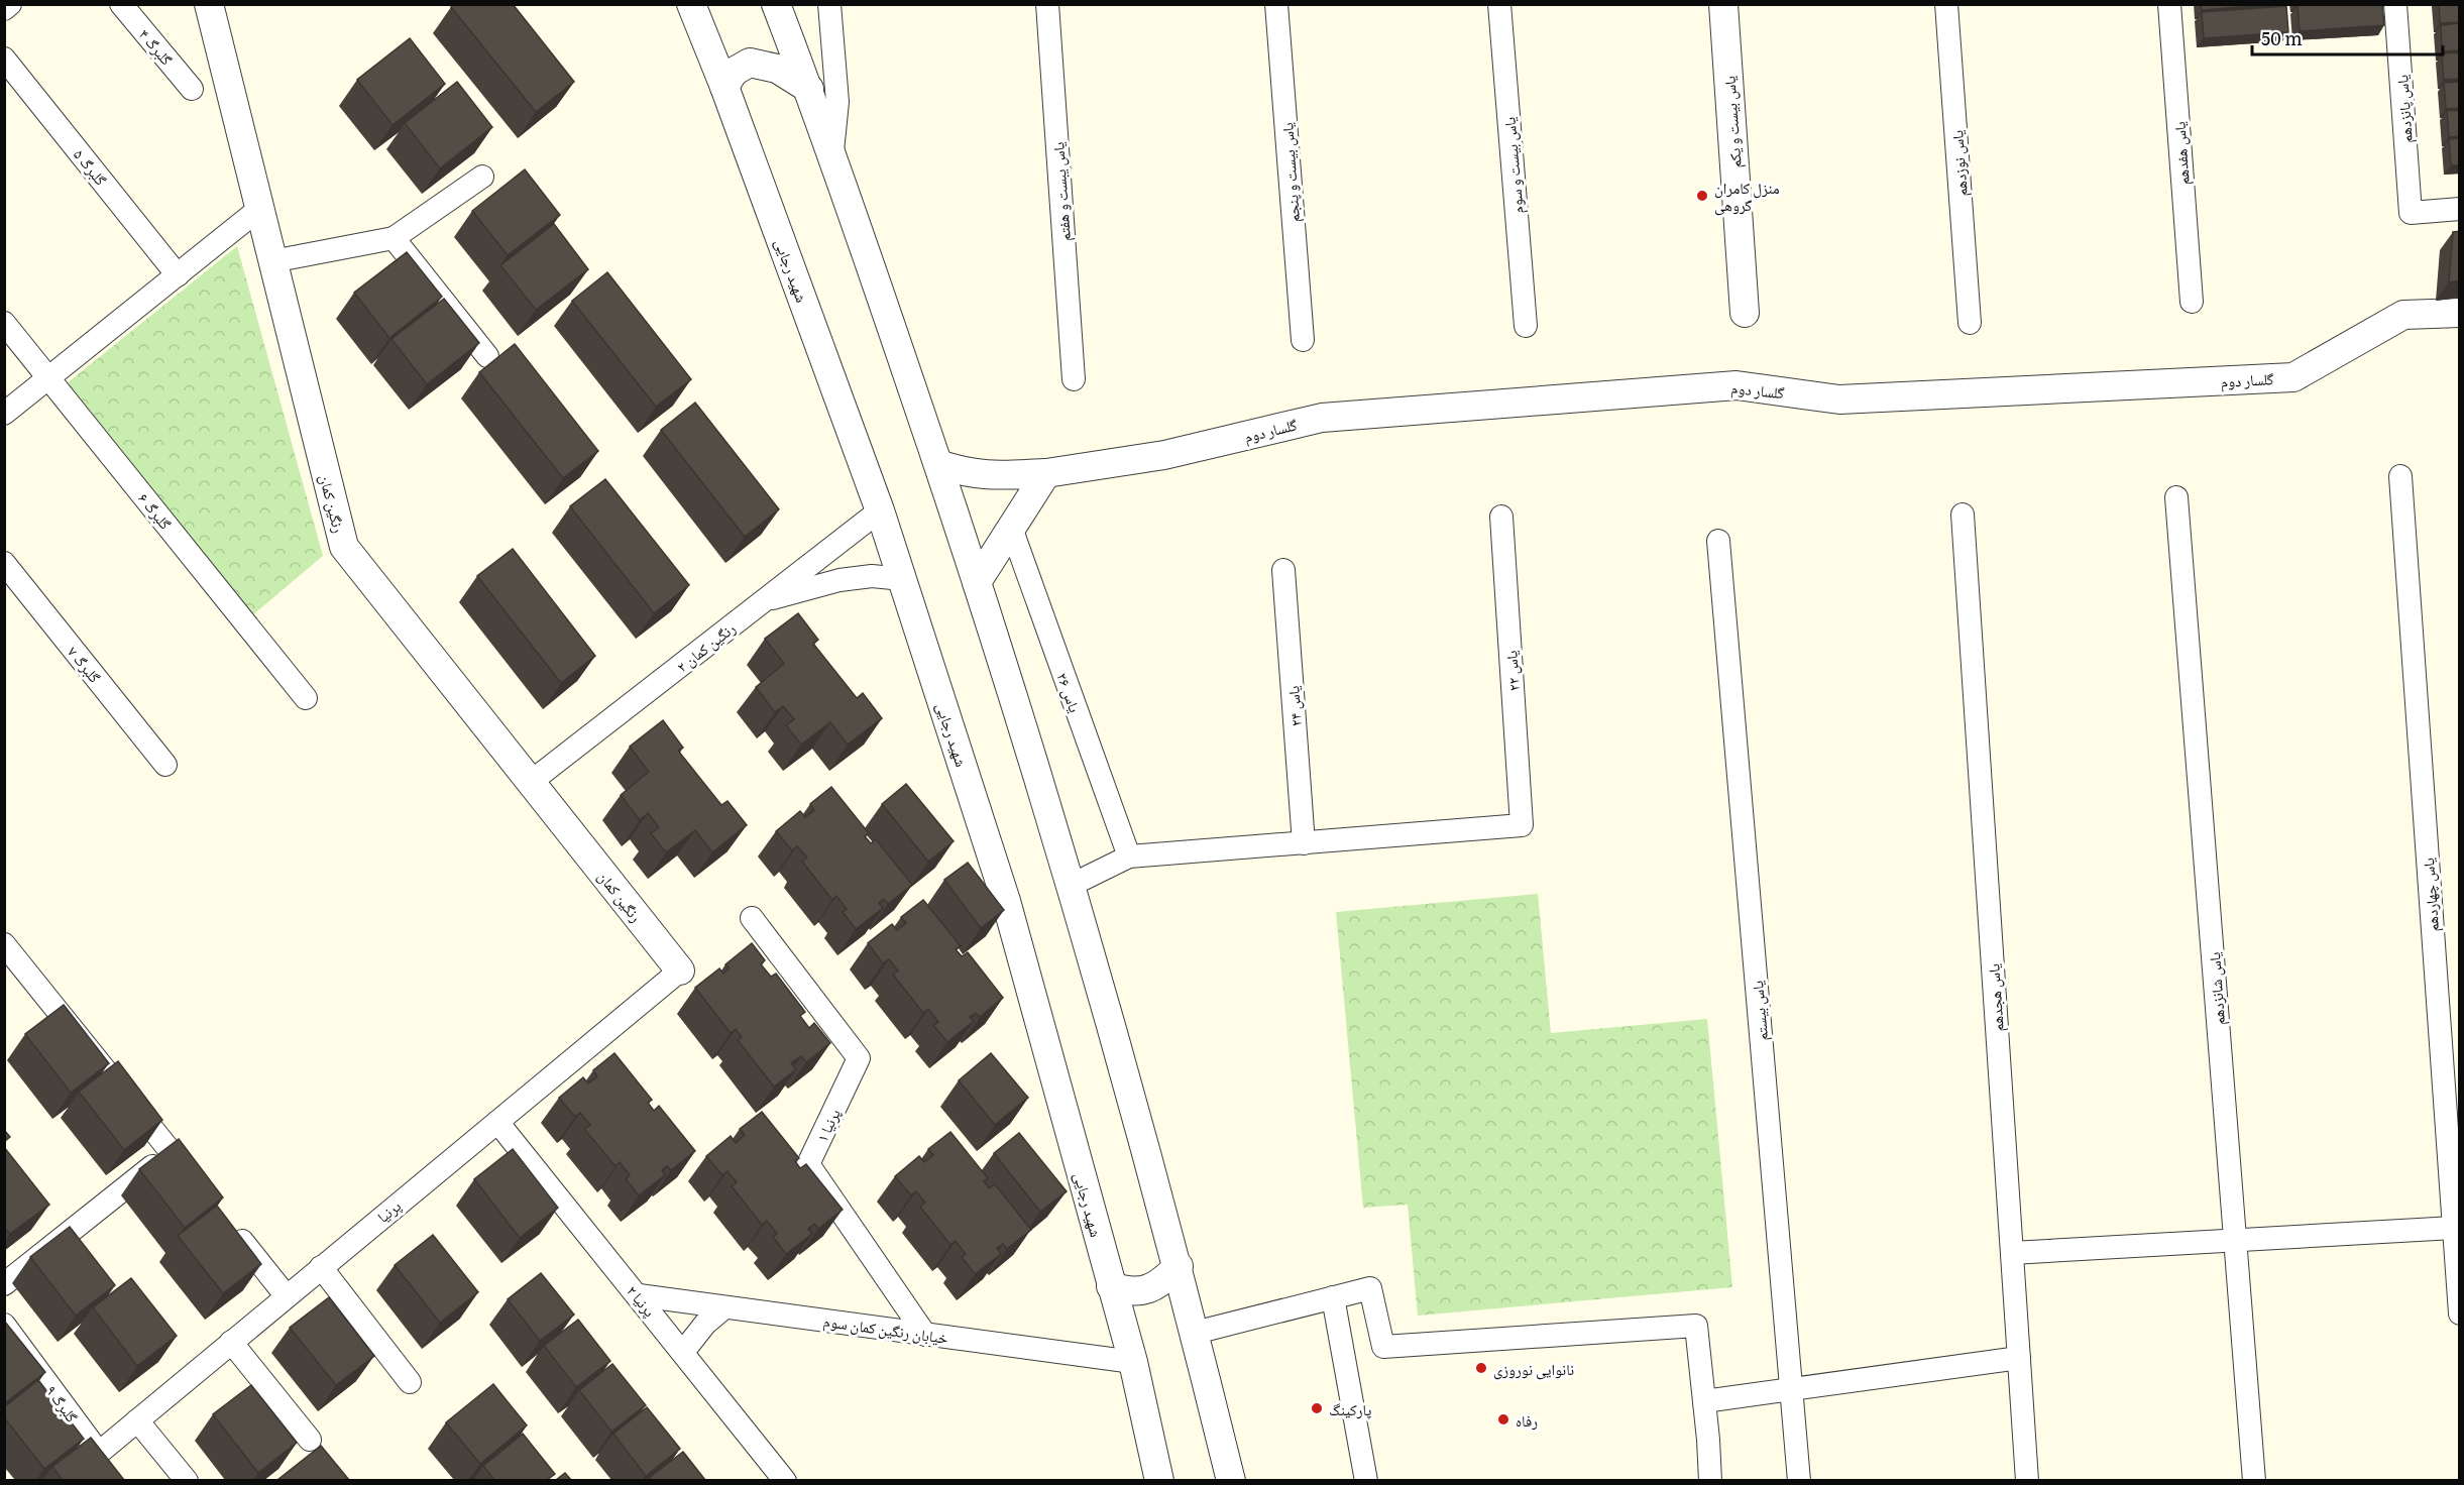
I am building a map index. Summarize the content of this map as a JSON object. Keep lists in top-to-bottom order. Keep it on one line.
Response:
{"streets":{"street":["گلبرگ ۴","یاس پانزدهم","یاس بیست و یکم","یاس هفدهم","یاس نوزدهم","یاس بیست و سوم","گلبرگ ۵","یاس بیست و پنجم","یاس یبست و هفتم","شهید رجایی","گلسار دوم","رنگین کمان","گلبرگ ۶","رنگین کمان ۲","گلبرگ ۷","یاس ۲۲","یاس ۲۶","یاس ۲۴","یاس چهاردهم","یاس شانزدهم","یاس هجدهم","یاس بیستم","پرنیا ۱","پرنیا","پرنیا ۲","خیابان رنگین کمان سوم","گلبرگ ۹"]},"crossings":[["شهید رجایی","رنگین کمان ۲"],["شهید رجایی","خیابان رنگین کمان سوم"],["رنگین کمان","رنگین کمان ۲"],["رنگین کمان","پرنیا"],["یاس ۲۲","یاس ۲۴"],["پرنیا ۱","خیابان رنگین کمان سوم"],["پرنیا","پرنیا ۲"],["پرنیا","گلبرگ ۹"],["پرنیا ۲","خیابان رنگین کمان سوم"]],"places":["منزل کامران گروهی","نانوایی نوروزی","پارکینگ","رفاه"],"scale_bar":"50 m"}
